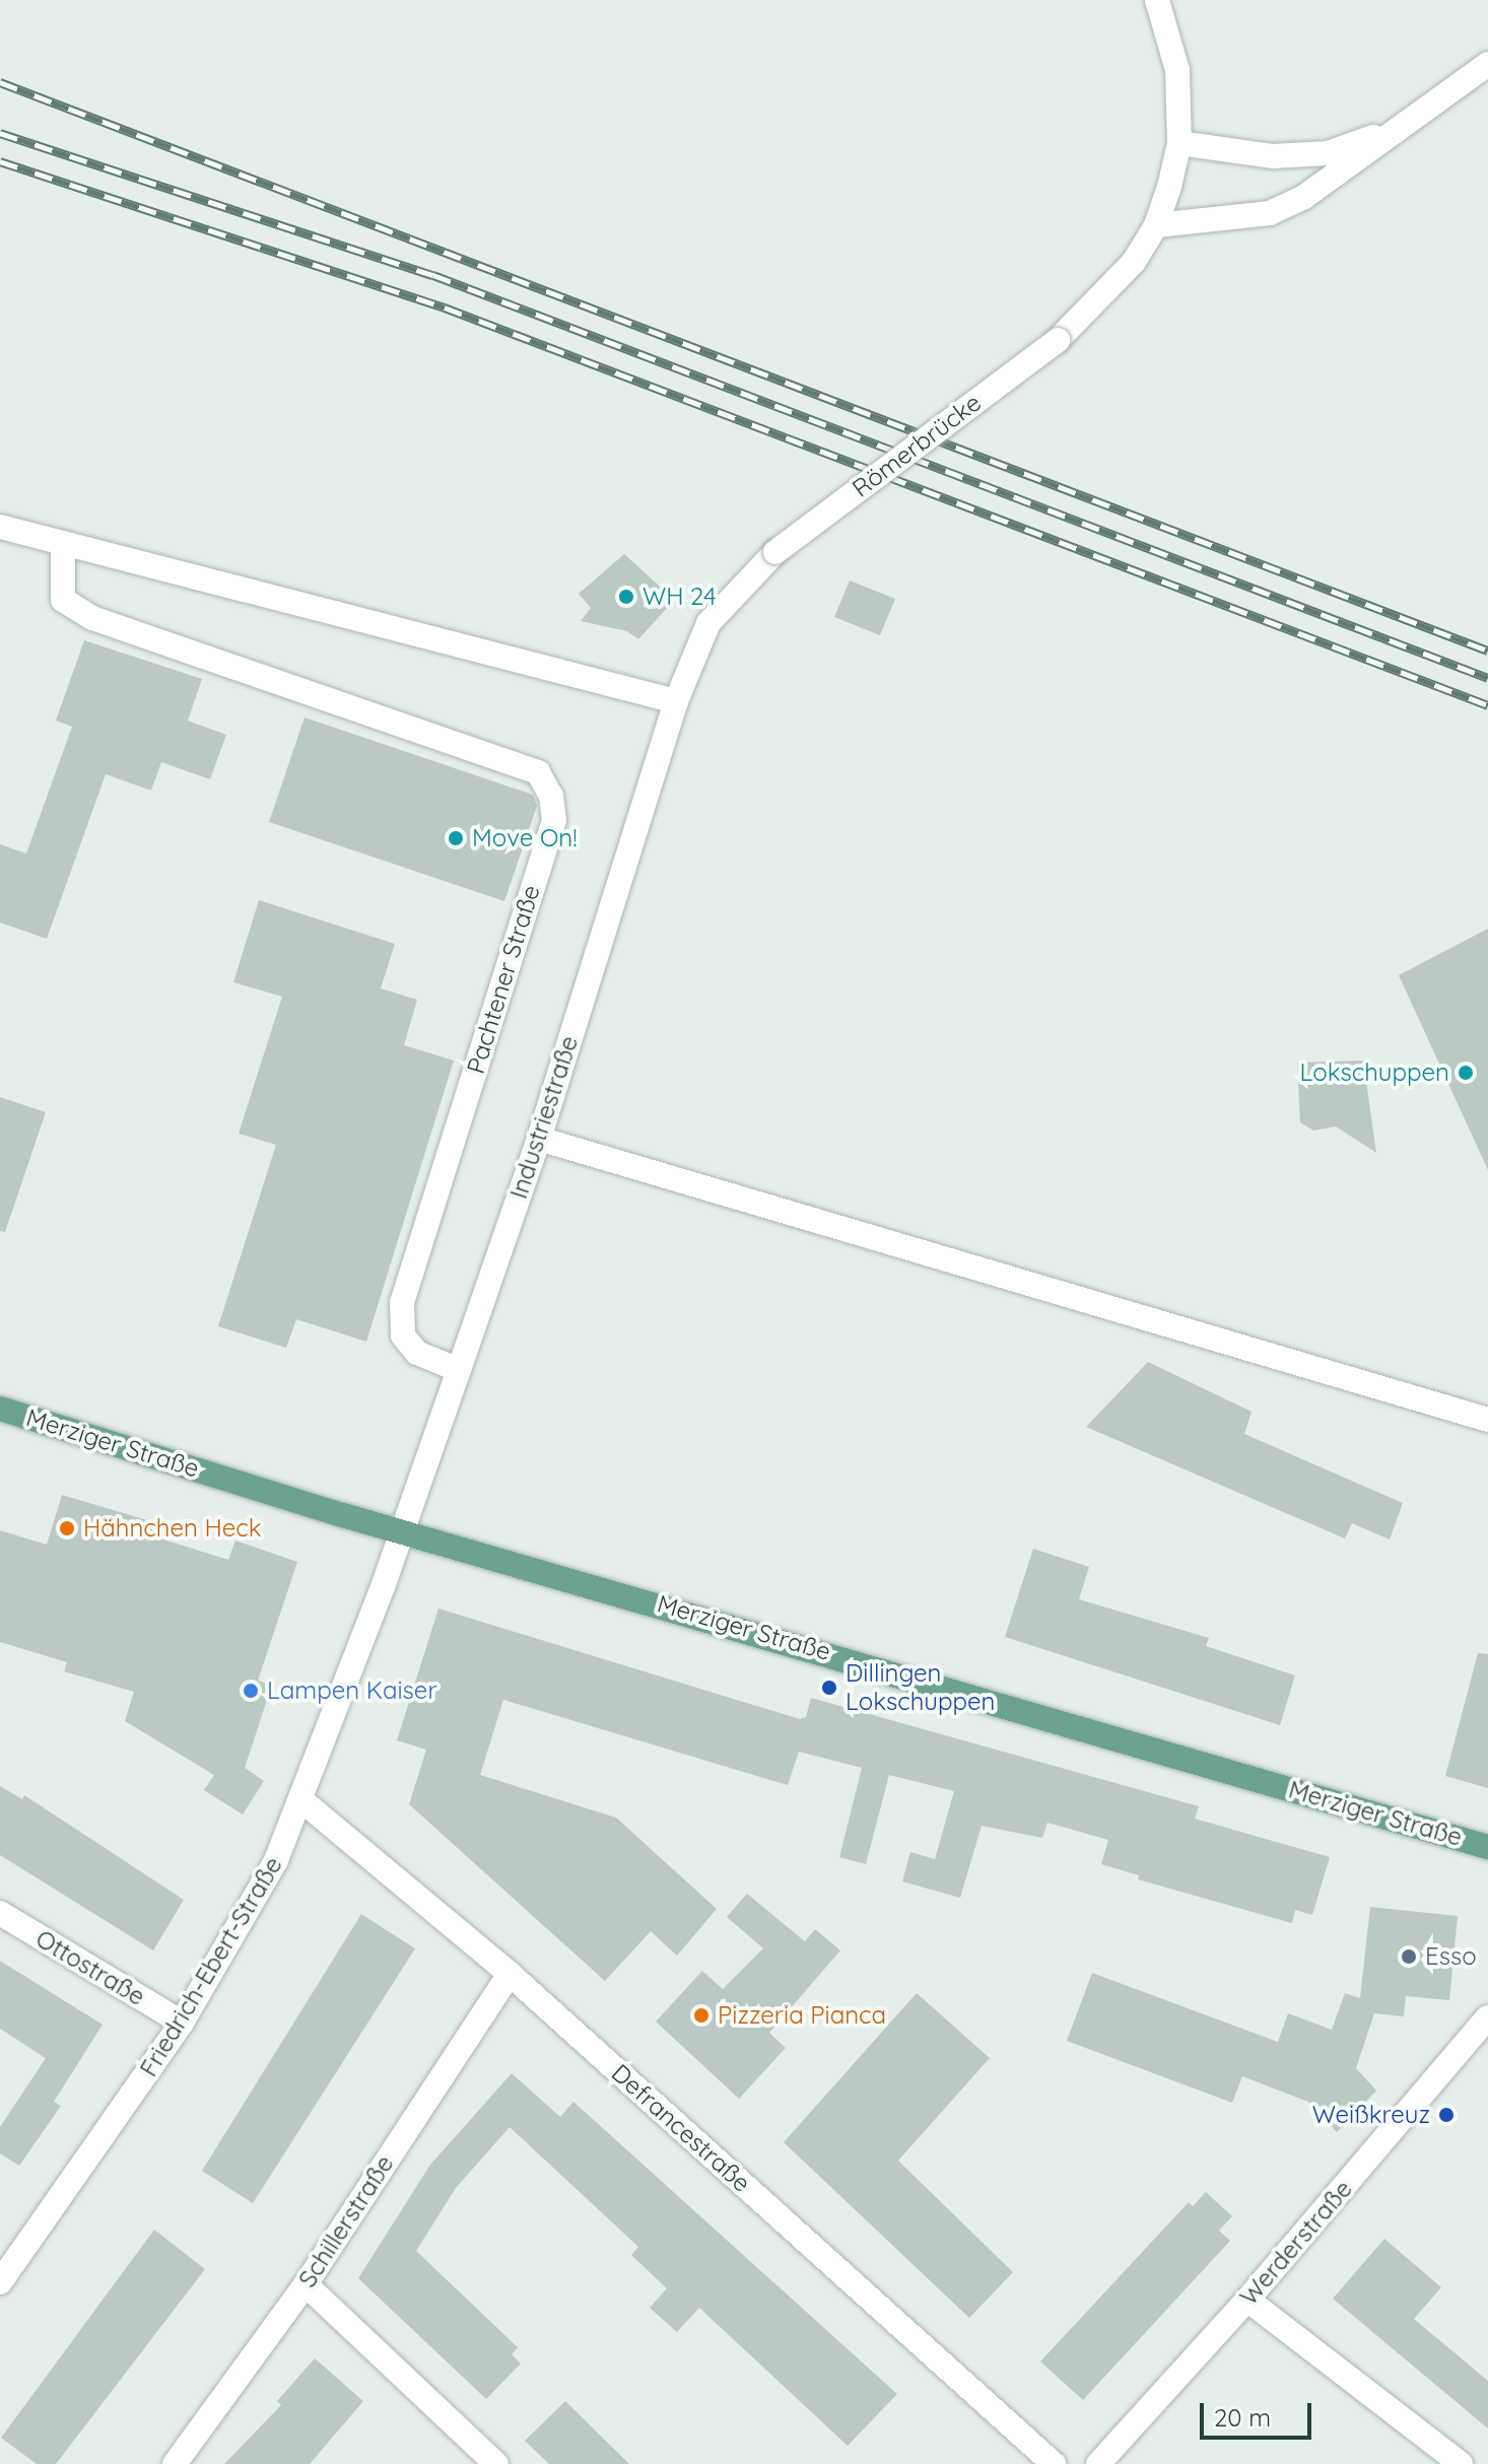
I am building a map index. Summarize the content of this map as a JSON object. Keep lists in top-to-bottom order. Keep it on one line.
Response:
{"streets":{"main road":["Merziger Straße"],"street":["Römerbrücke","Pachtener Straße","Industriestraße","Friedrich-Ebert-Straße","Ottostraße","Defrancestraße","Schillerstraße","Werderstraße"]},"crossings":[["Römerbrücke","Industriestraße"],["Pachtener Straße","Industriestraße"],["Industriestraße","Merziger Straße"],["Industriestraße","Friedrich-Ebert-Straße"],["Merziger Straße","Friedrich-Ebert-Straße"],["Friedrich-Ebert-Straße","Ottostraße"],["Friedrich-Ebert-Straße","Defrancestraße"],["Defrancestraße","Schillerstraße"]],"places":["WH 24","Move On!","Lokschuppen","Hähnchen Heck","Dillingen Lokschuppen","Lampen Kaiser","Esso","Pizzeria Pianca","Weißkreuz"],"scale_bar":"20 m"}
